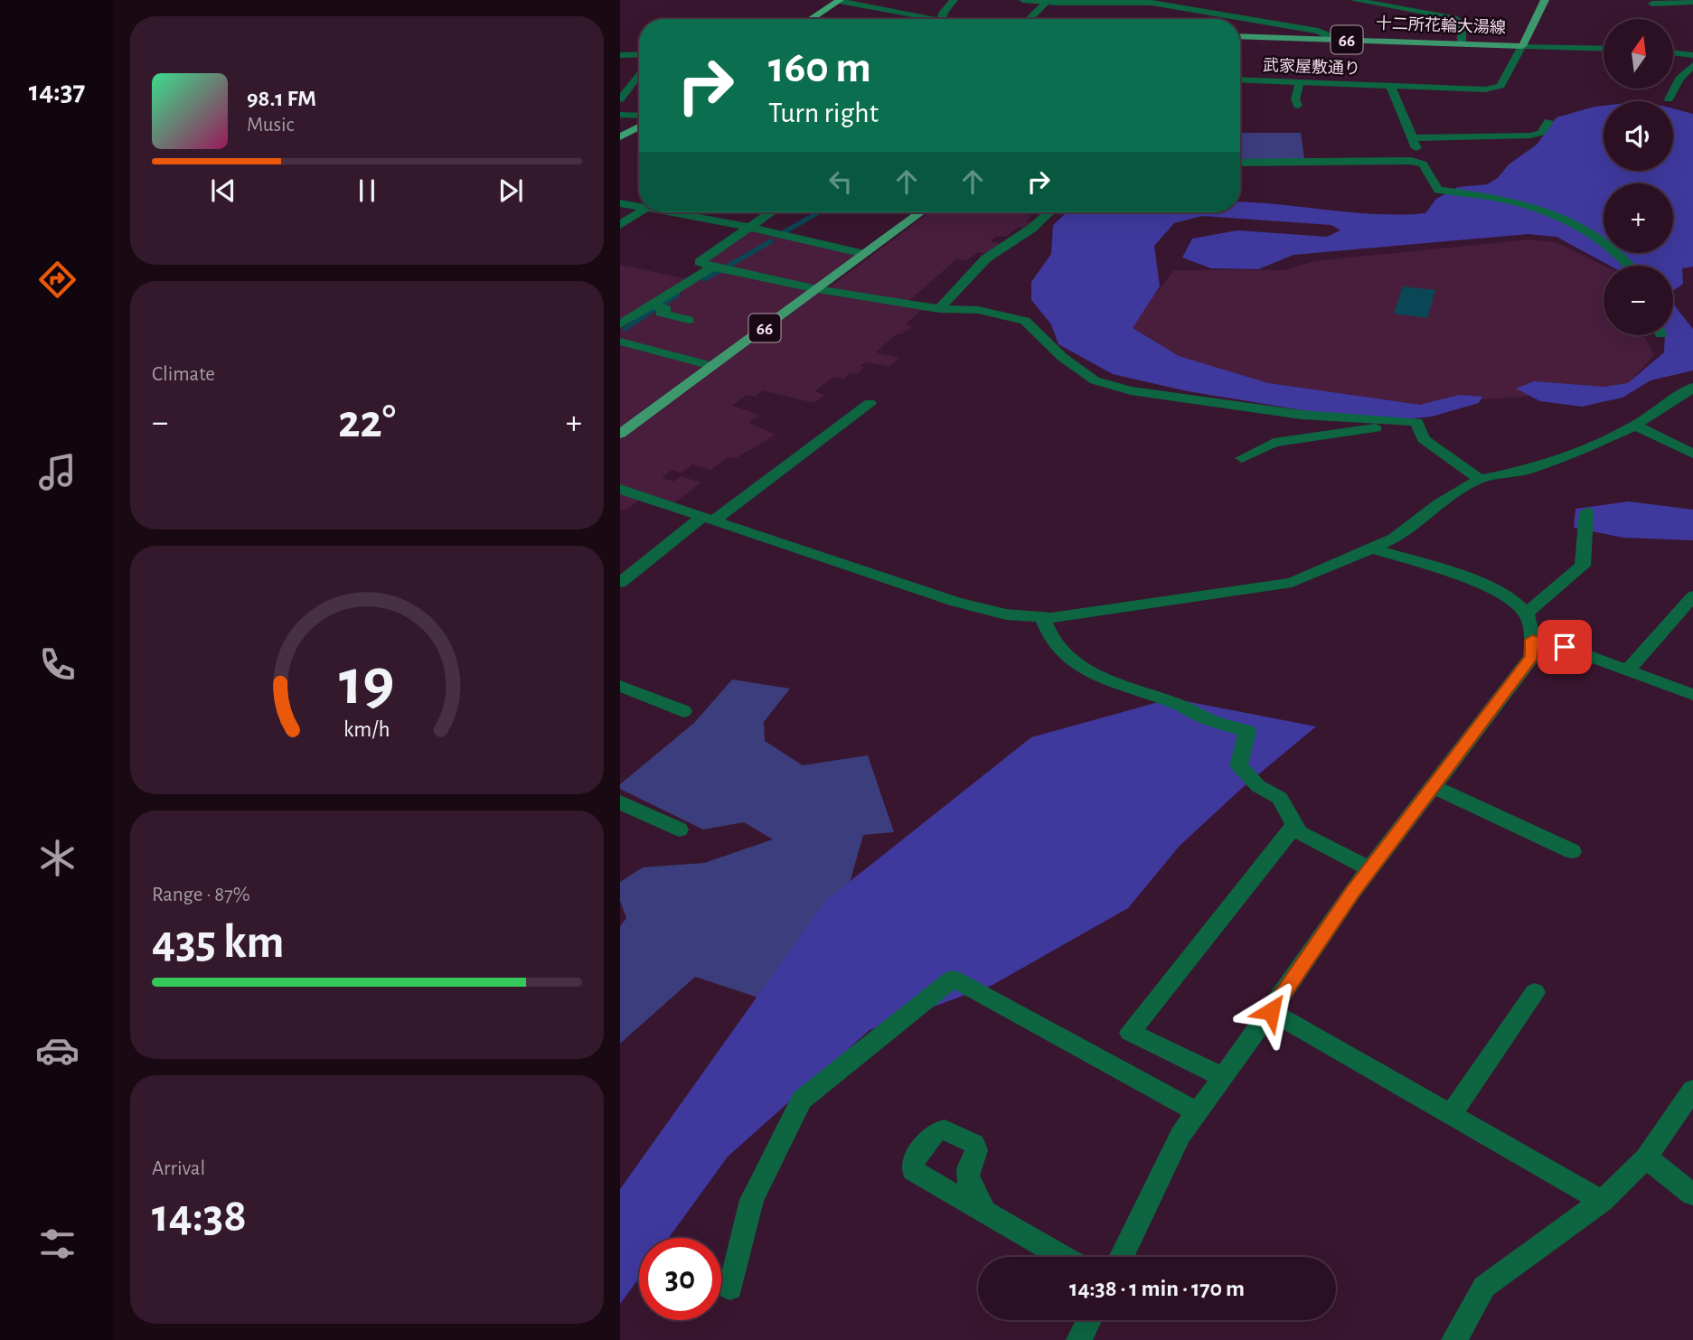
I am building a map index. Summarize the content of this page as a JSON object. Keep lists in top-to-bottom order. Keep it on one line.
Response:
{"streets":{"main road":["十二所花輪大湯線","66"],"street":["武家屋敷通り"]},"crossings":[["十二所花輪大湯線","武家屋敷通り"]],"north":"top","page":{"tabs":"14:37","map_buttons":["+","−"],"turn":["160 m","Turn right"],"song":["98.1 FM","Music"],"tile":["Climate",["Range · 87%","435 km"],["Arrival","14:38"]],"heat":["−","22°","+"],"limit":"30","trip":"14:38 · 1 min · 170 m","gauge":["19","km/h"]}}
